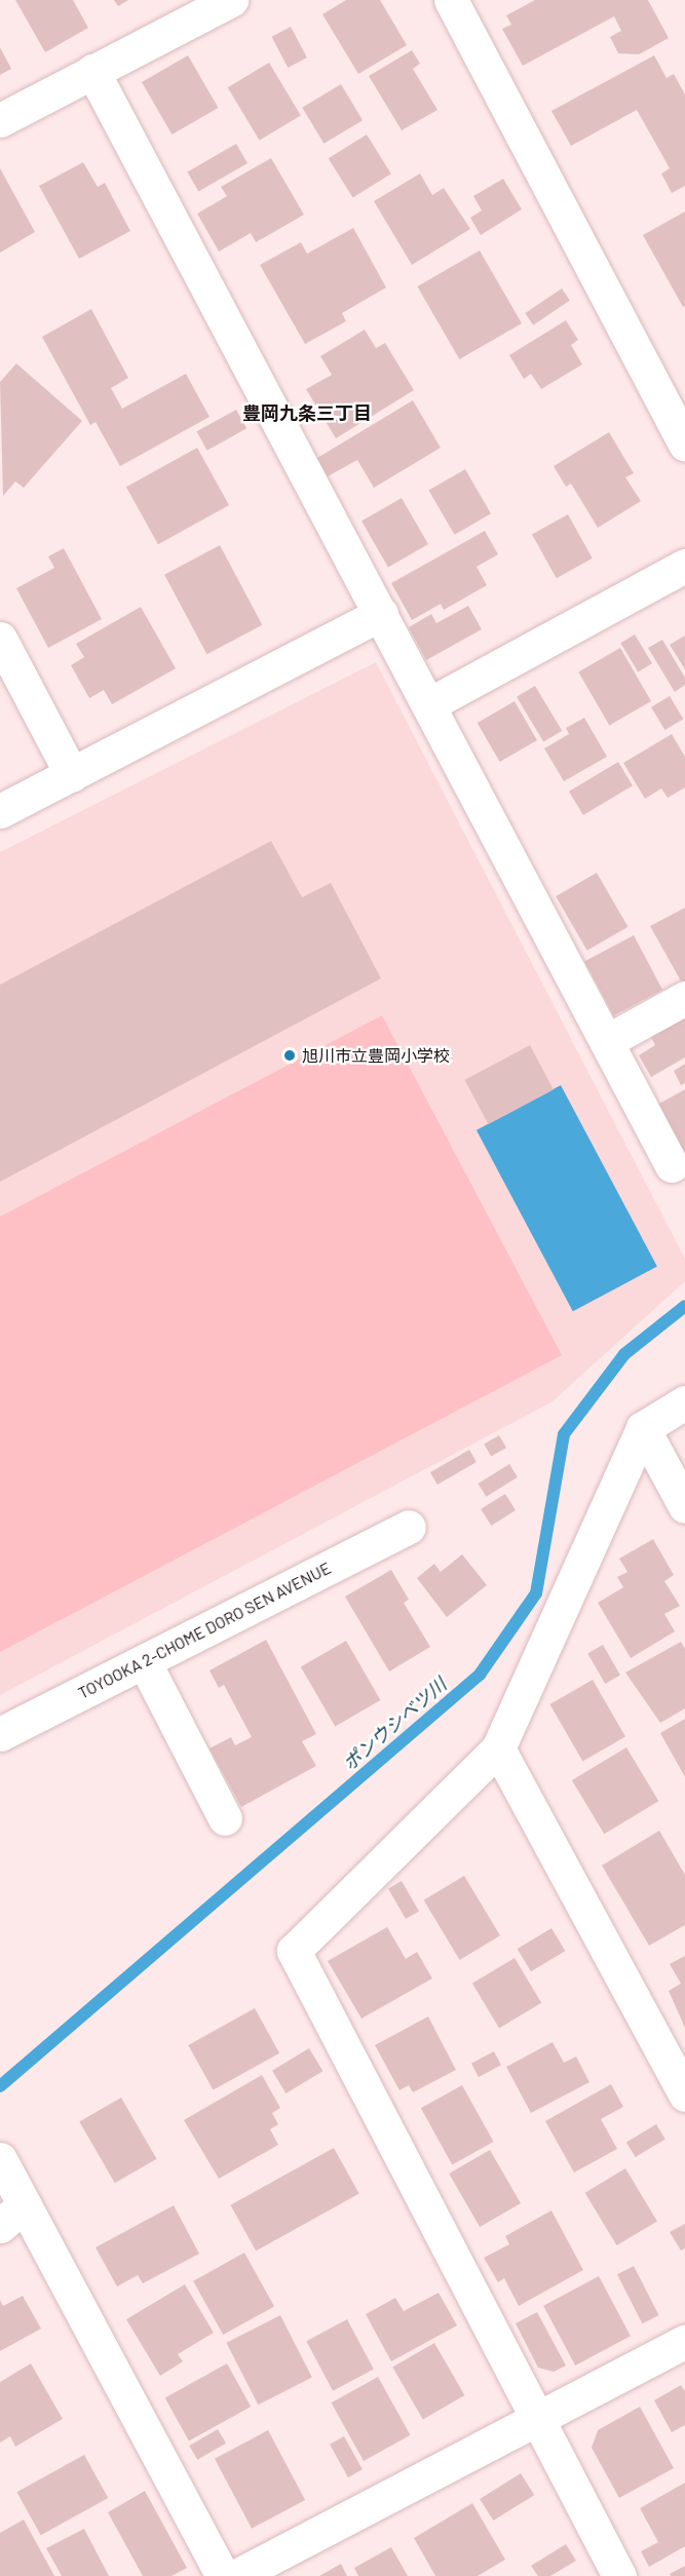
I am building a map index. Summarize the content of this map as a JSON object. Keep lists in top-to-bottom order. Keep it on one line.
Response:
{"streets":{"street":["TOYOOKA 2-CHOME DORO SEN AVENUE"]},"districts":["豊岡九条三丁目"],"water":["ポンウシベツ川"],"places":["旭川市立豊岡小学校"]}
